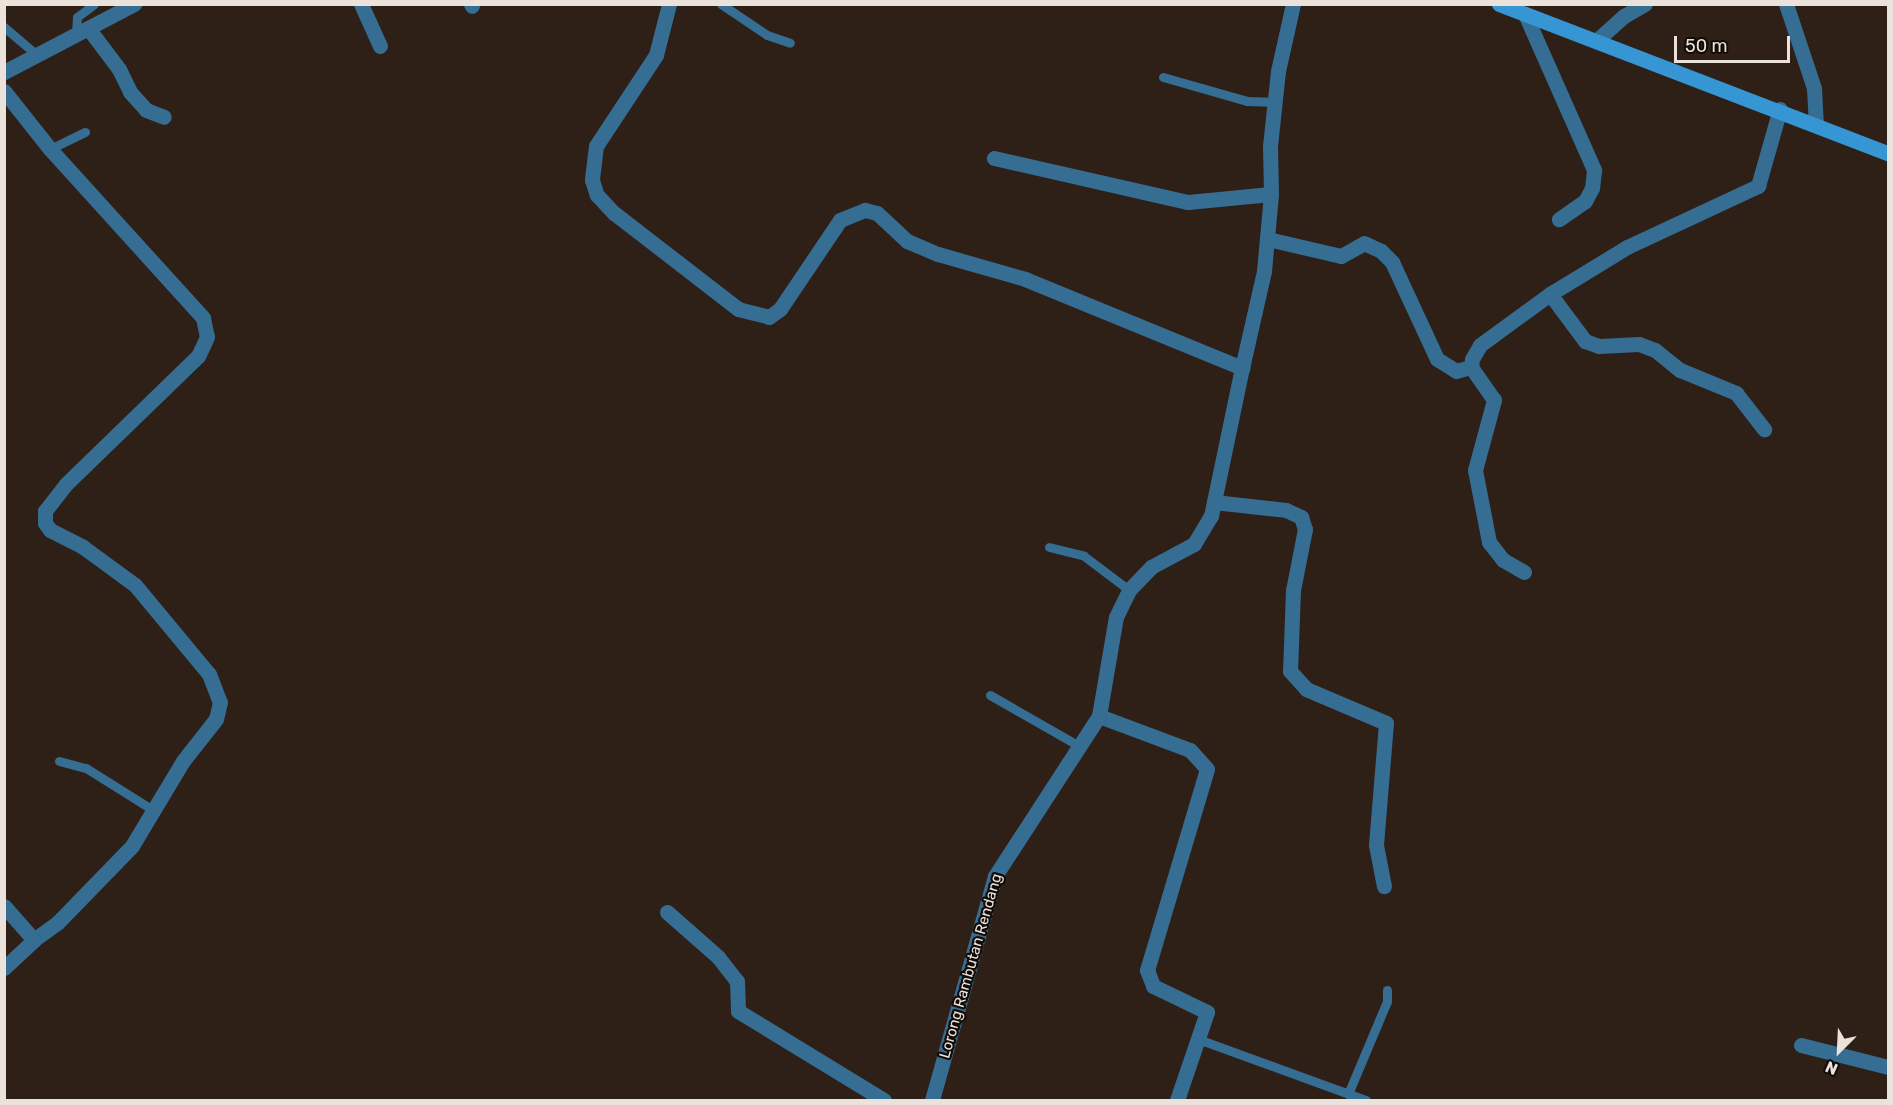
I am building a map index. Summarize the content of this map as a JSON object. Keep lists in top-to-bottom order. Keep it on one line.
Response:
{"streets":{"street":["Lorong Rambutan Rendang"]},"scale_bar":"50 m","north":"bottom left"}
